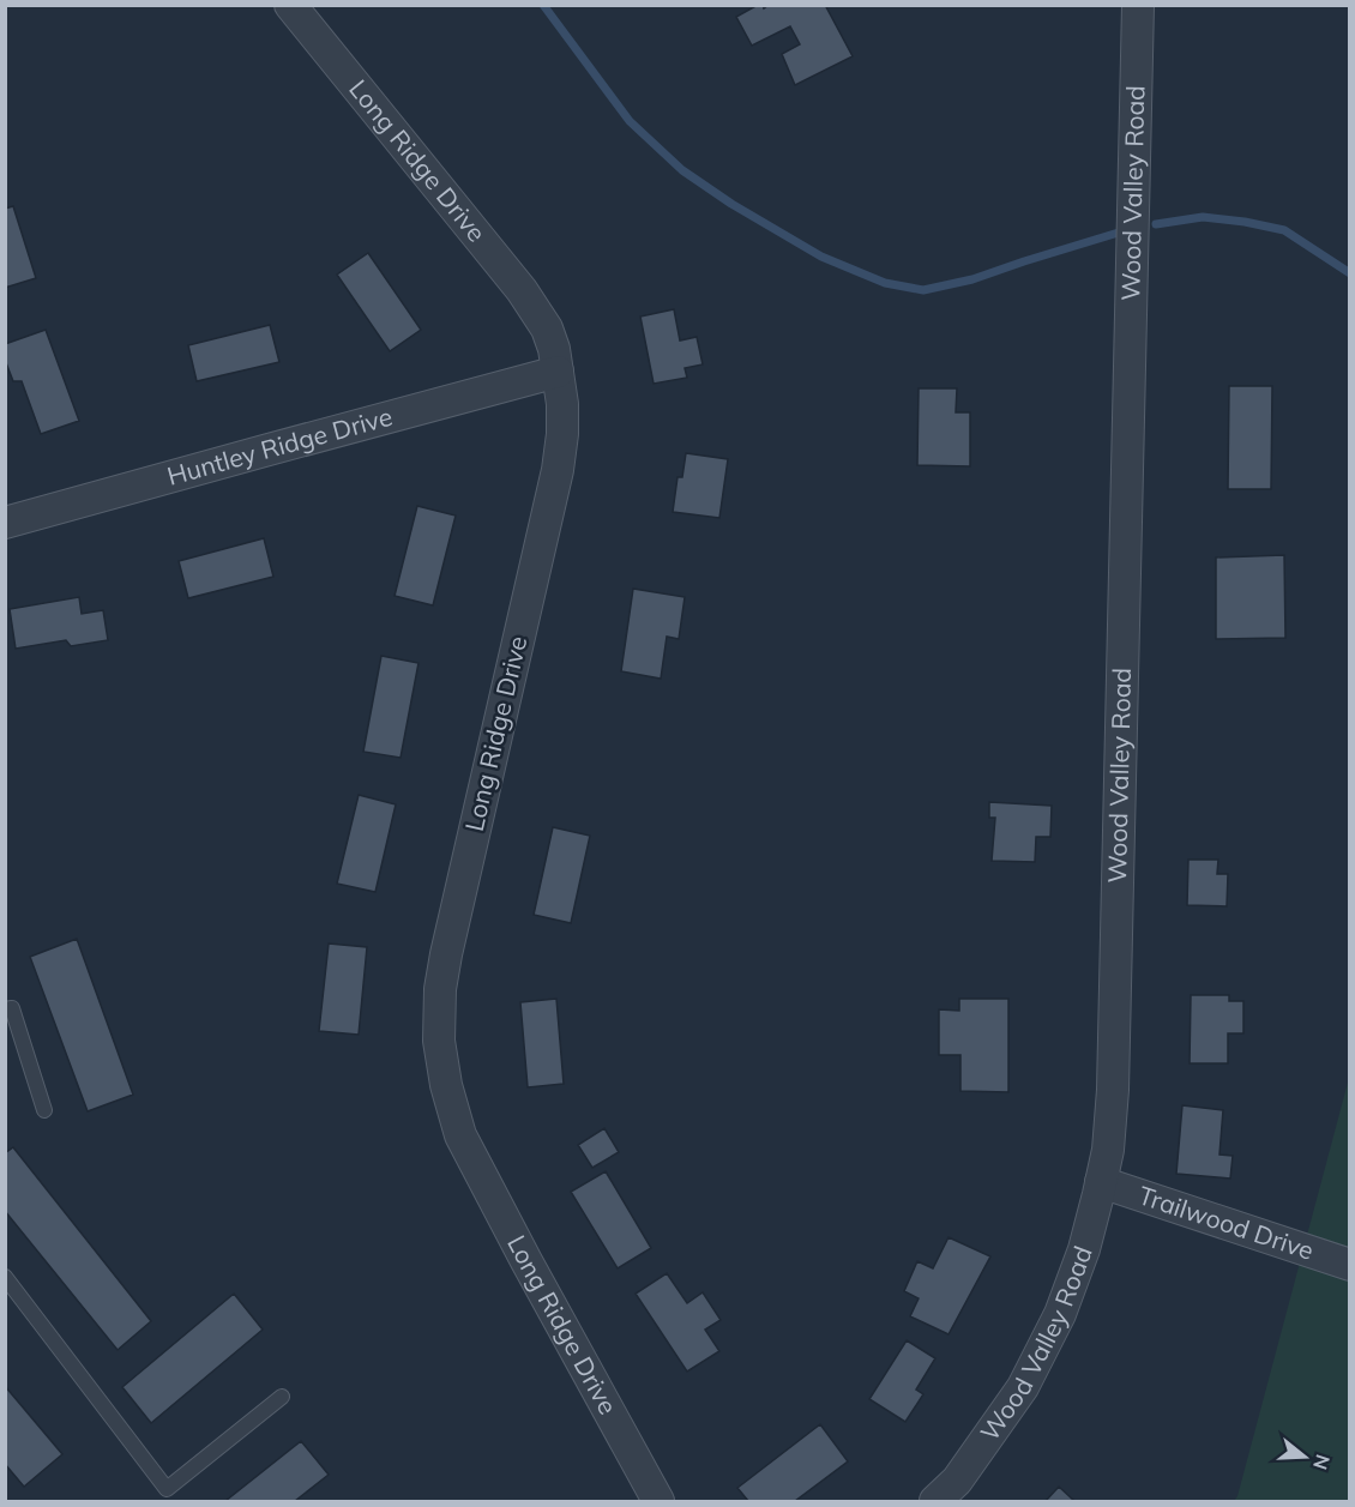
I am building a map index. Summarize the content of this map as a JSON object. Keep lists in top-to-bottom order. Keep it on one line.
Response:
{"streets":{"street":["Long Ridge Drive","Wood Valley Road","Huntley Ridge Drive","Trailwood Drive"]},"crossings":[["Long Ridge Drive","Huntley Ridge Drive"],["Wood Valley Road","Trailwood Drive"]],"north":"right"}
